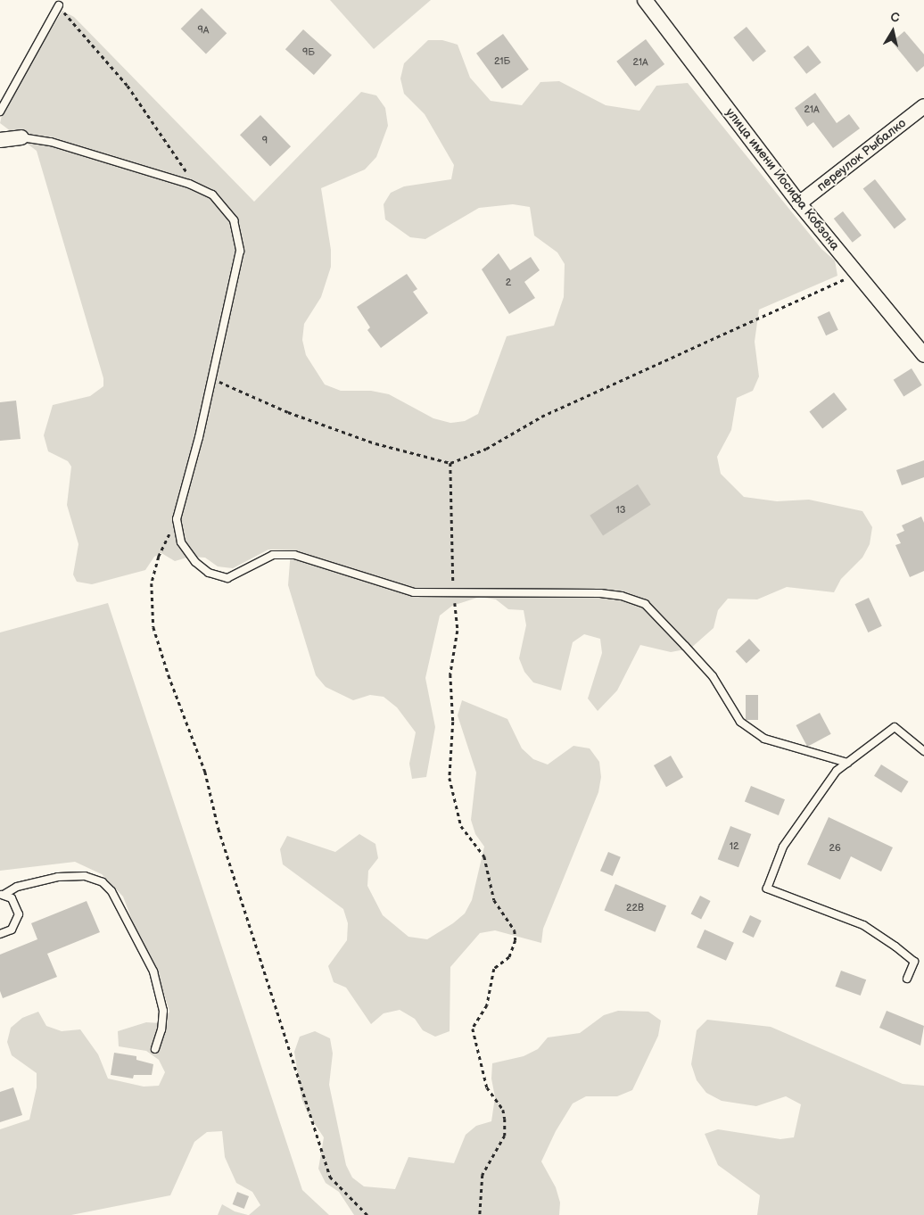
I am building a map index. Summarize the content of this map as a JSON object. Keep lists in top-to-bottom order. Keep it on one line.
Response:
{"streets":{"street":["переулок Рыбалко","улица имени Иосифа Кобзона"]},"crossings":[["переулок Рыбалко","улица имени Иосифа Кобзона"]],"house_numbers":["9А","9Б","21Б","21А","21А","9","2","13","12","26","22В"],"north":"top"}
